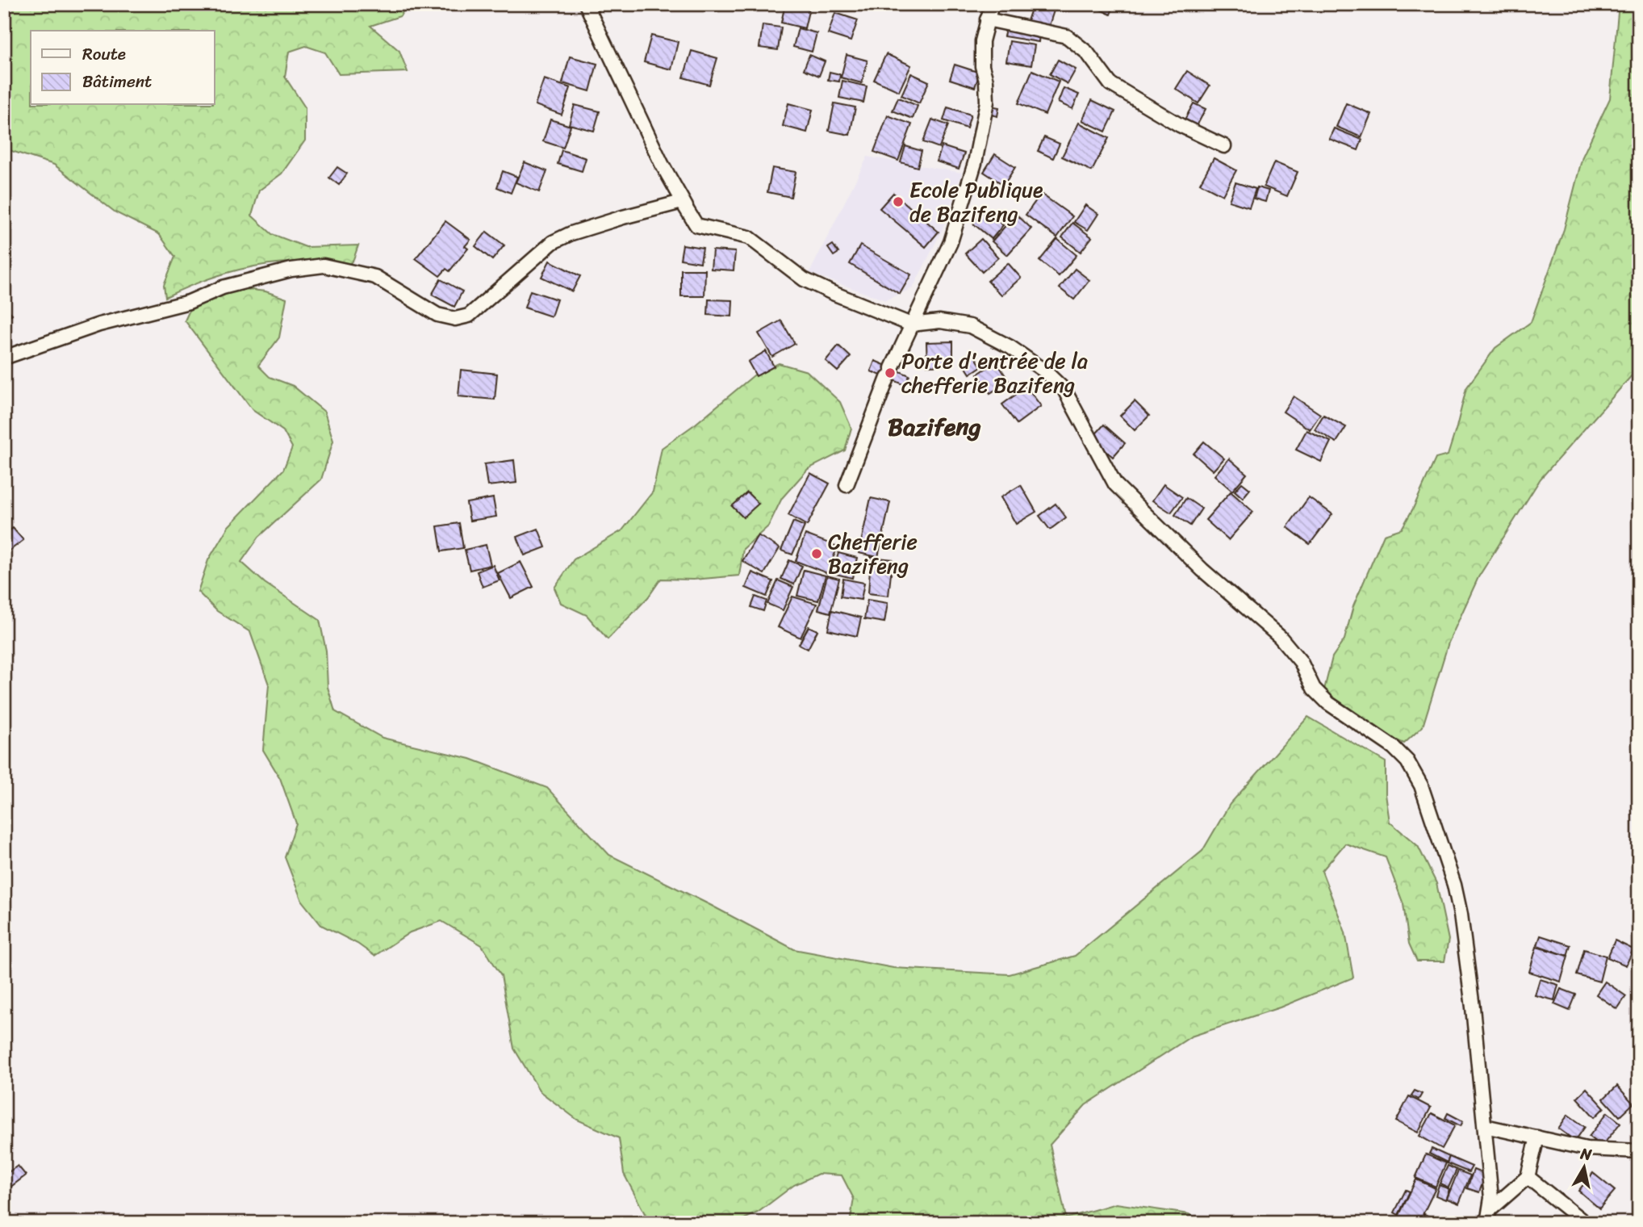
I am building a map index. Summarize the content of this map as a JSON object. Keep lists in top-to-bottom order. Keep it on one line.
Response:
{"districts":["Bazifeng"],"places":["Ecole Publique de Bazifeng","Porte d'entrée de la chefferie Bazifeng","Chefferie Bazifeng"],"legend":["Route","Bâtiment"],"north":"top"}
